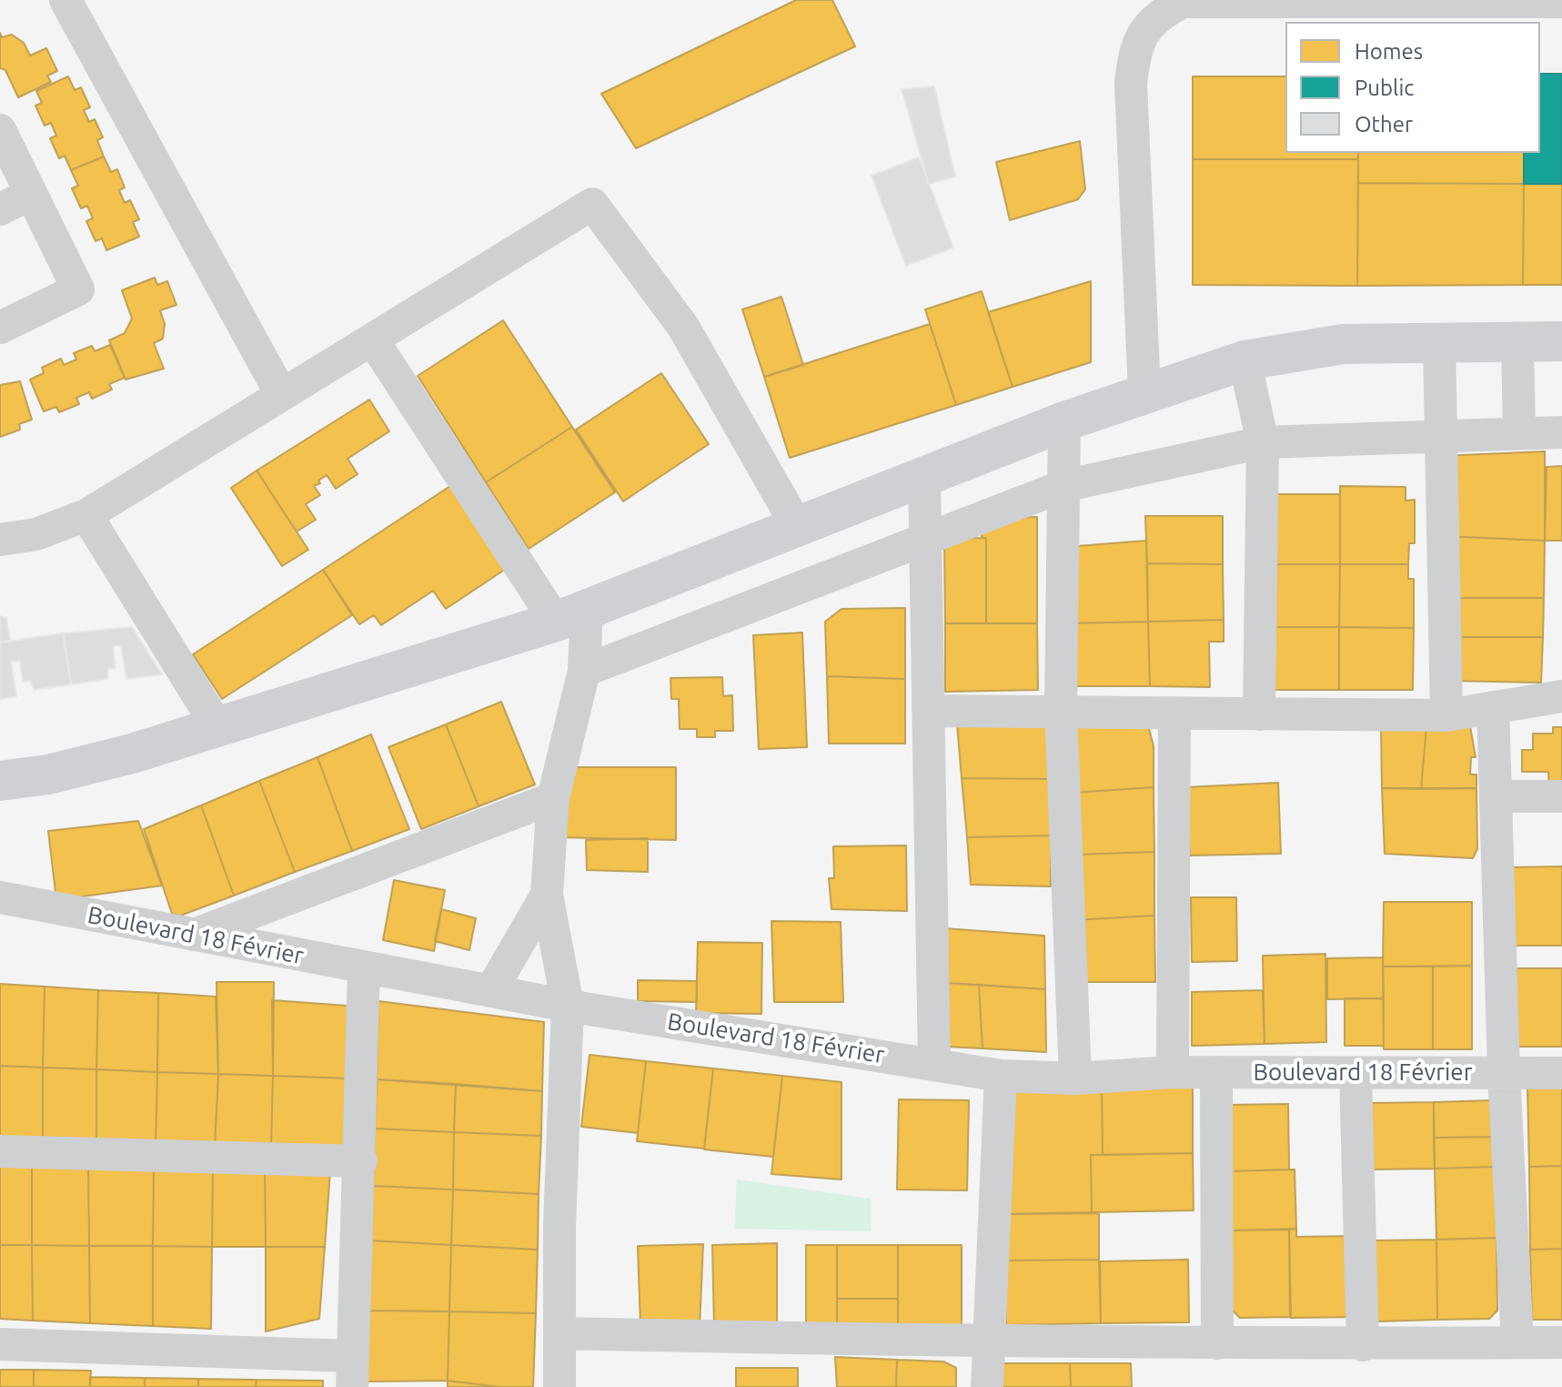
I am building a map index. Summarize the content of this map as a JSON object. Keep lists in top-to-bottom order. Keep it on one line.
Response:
{"streets":{"street":["Boulevard 18 Février"]},"legend":["Homes","Public","Other"]}
